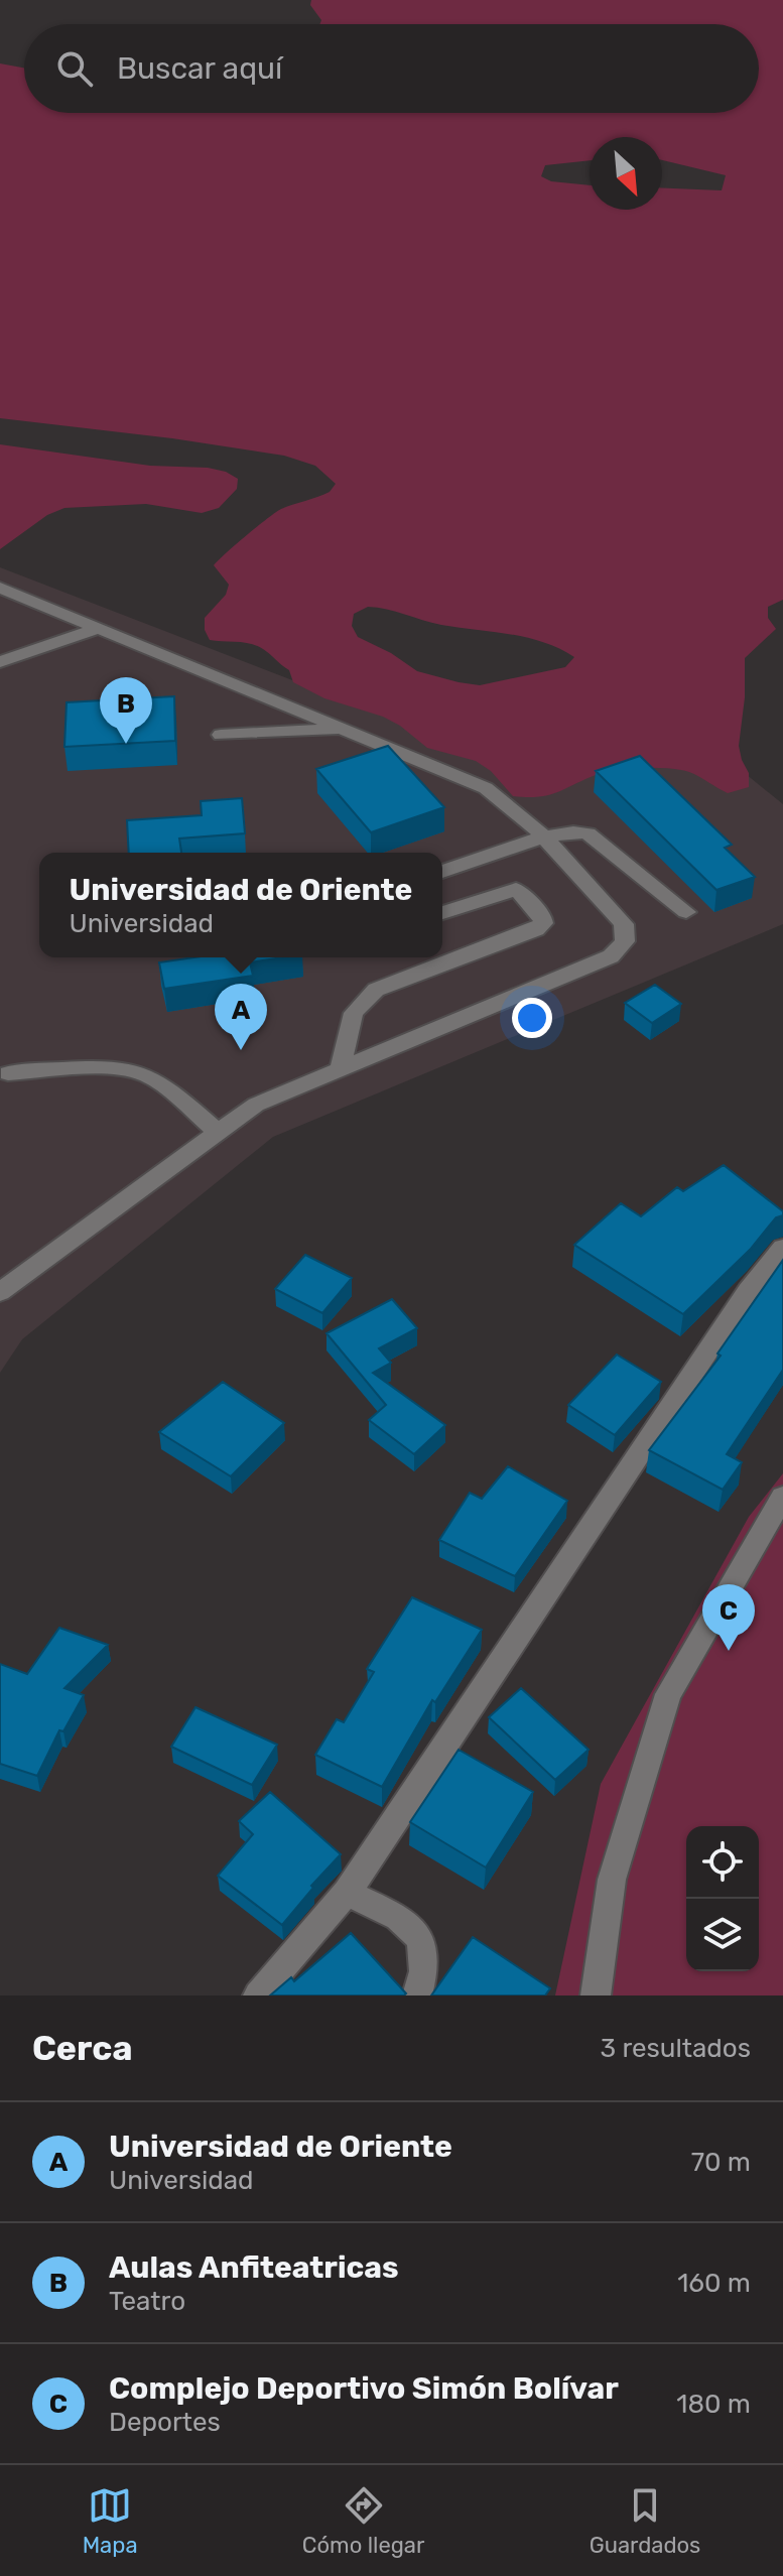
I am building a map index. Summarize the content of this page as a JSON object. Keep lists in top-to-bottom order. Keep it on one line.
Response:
{"north":"bottom right","page":{"search":"Buscar aquí","pins":["B","A","C"],"popup":["Universidad de Oriente","Universidad"],"heading":["Cerca","3 resultados"],"list":[{"mark":"A","name":"Universidad de Oriente","note":"Universidad","value":"70 m"},{"mark":"B","name":"Aulas Anfiteatricas","note":"Teatro","value":"160 m"},{"mark":"C","name":"Complejo Deportivo Simón Bolívar","note":"Deportes","value":"180 m"}],"nav":["Mapa","Cómo llegar","Guardados"]}}
